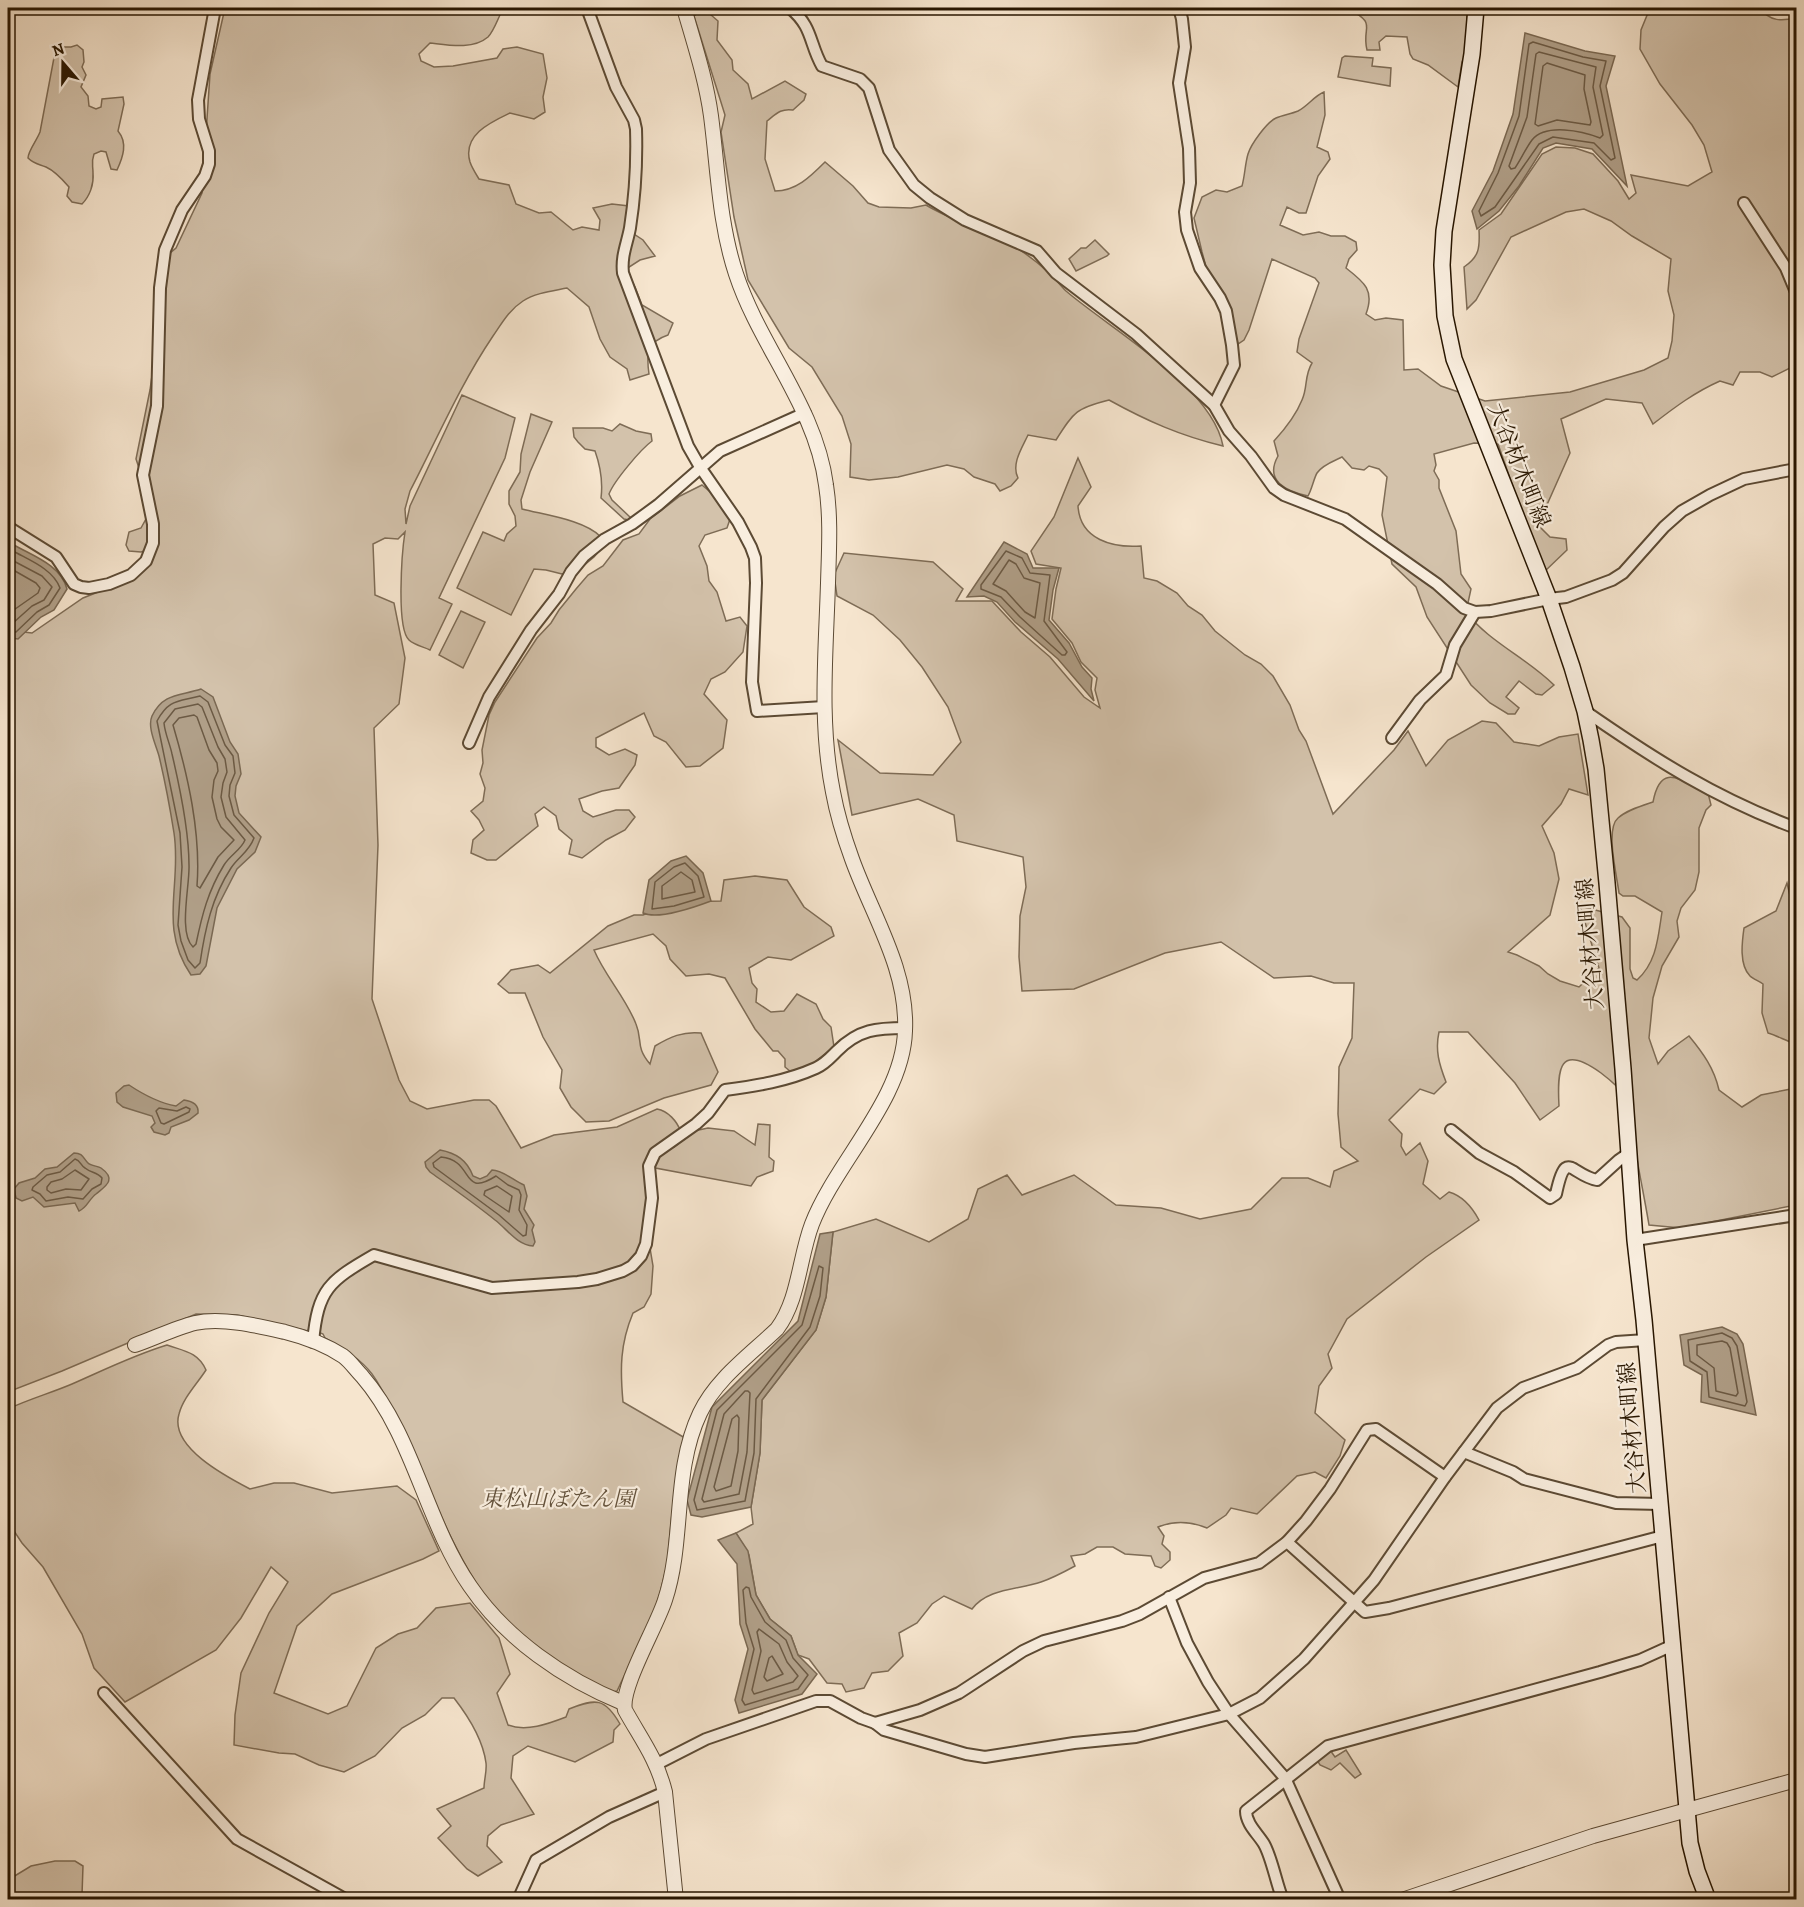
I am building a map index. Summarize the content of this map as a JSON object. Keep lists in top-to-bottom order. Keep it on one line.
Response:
{"streets":{"main road":["大谷材木町線"]},"parks":["東松山ぼたん園"],"north":"top"}
